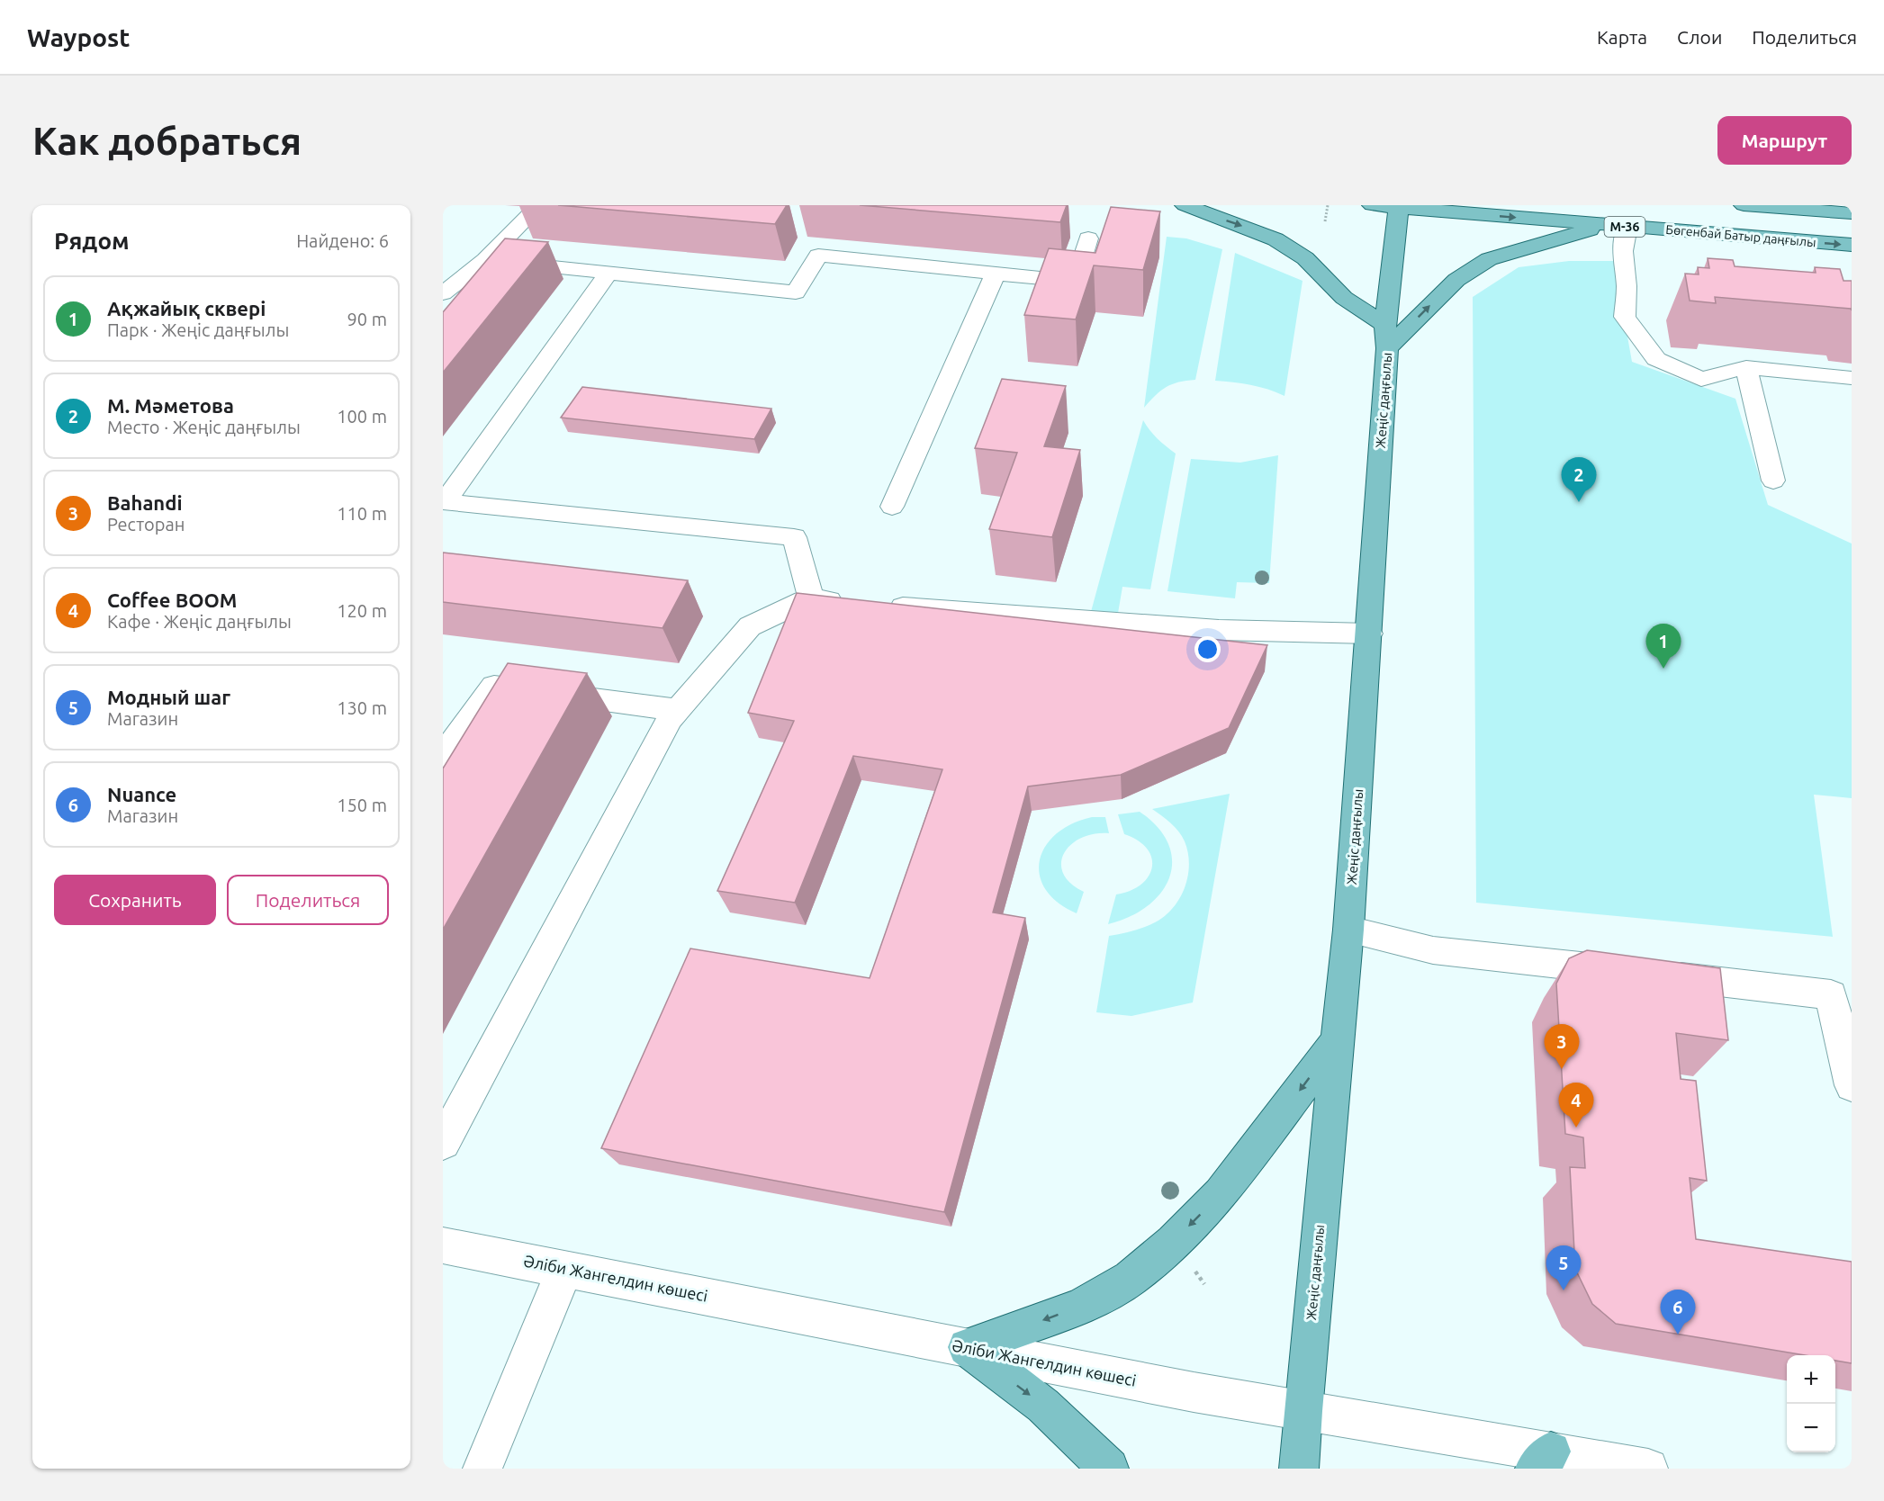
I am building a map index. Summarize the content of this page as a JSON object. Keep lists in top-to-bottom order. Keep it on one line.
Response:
{"streets":{"main road":["M-36","Бөгенбай Батыр даңғылы","Жеңіс даңғылы"],"street":["Әліби Жангелдин көшесі"]},"crossings":[["Бөгенбай Батыр даңғылы","Жеңіс даңғылы"],["Жеңіс даңғылы","Әліби Жангелдин көшесі"]],"one_way":["Бөгенбай Батыр даңғылы"],"page":{"header":"Waypost","nav":["Карта","Слои","Поделиться"],"buttons":["Маршрут",["Сохранить","Поделиться"]],"title":"Как добраться","heading":["Рядом","Найдено: 6"],"list":[{"mark":"1","name":"Ақжайық сквері","note":"Парк · Жеңіс даңғылы","value":"90 m"},{"mark":"2","name":"М. Мәметова","note":"Место · Жеңіс даңғылы","value":"100 m"},{"mark":"3","name":"Bahandi","note":"Ресторан","value":"110 m"},{"mark":"4","name":"Coffee BOOM","note":"Кафе · Жеңіс даңғылы","value":"120 m"},{"mark":"5","name":"Модный шаг","note":"Магазин","value":"130 m"},{"mark":"6","name":"Nuance","note":"Магазин","value":"150 m"}],"pins":["2","1","3","4","5","6"],"map_buttons":["+","−"]}}
